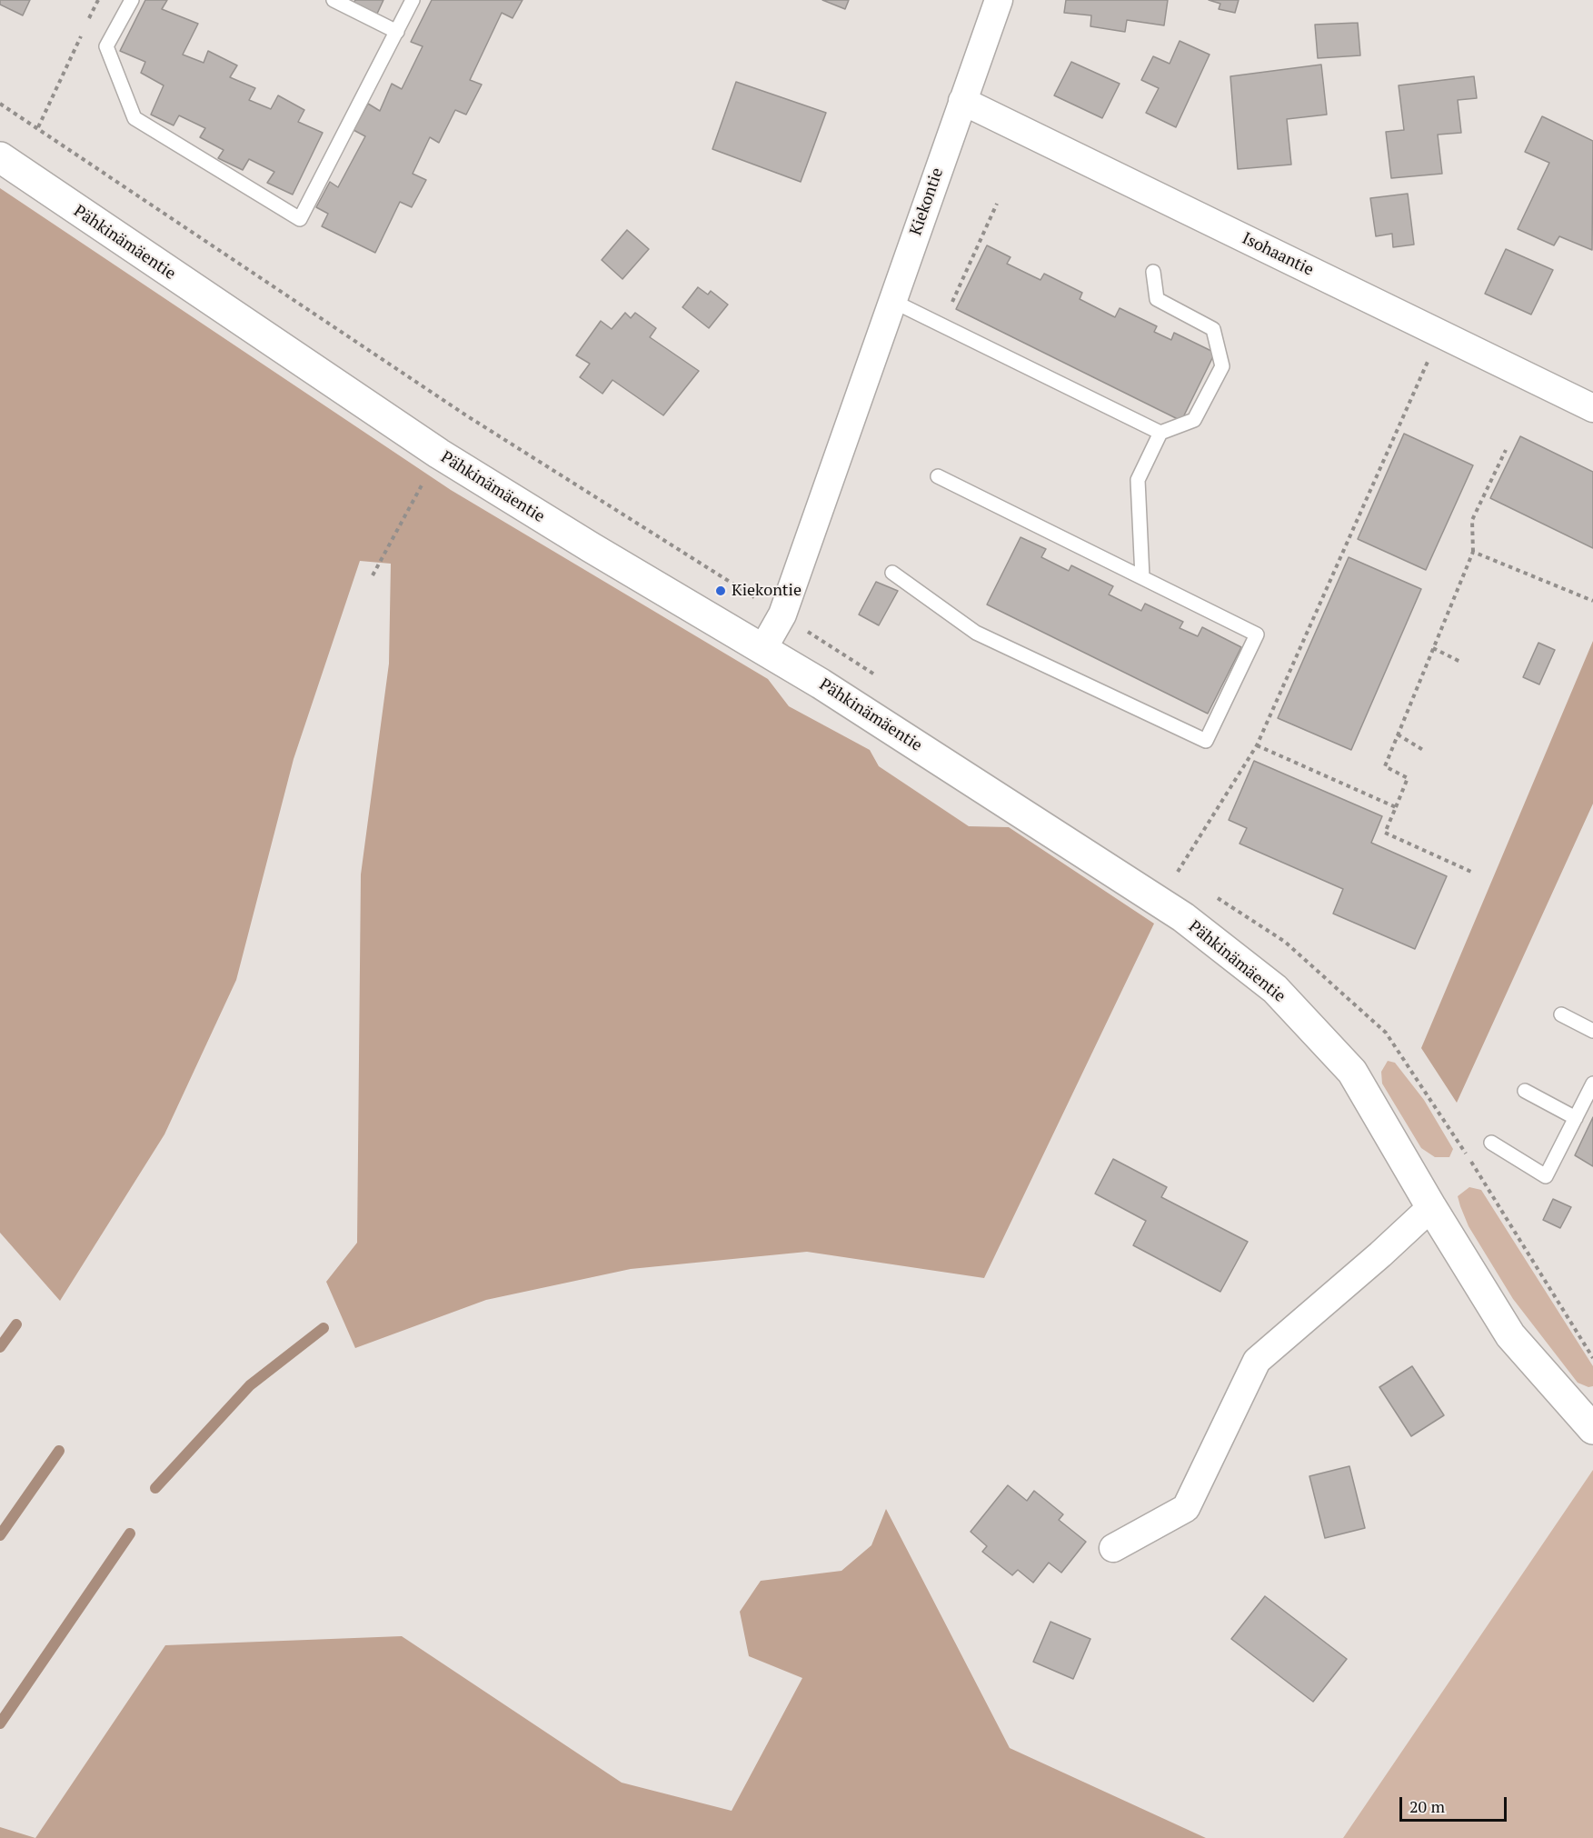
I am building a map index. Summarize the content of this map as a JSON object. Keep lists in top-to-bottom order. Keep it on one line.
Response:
{"streets":{"street":["Kiekontie","Pähkinämäentie","Isohaantie"]},"crossings":[["Kiekontie","Pähkinämäentie"],["Kiekontie","Isohaantie"]],"places":["Kiekontie"],"scale_bar":"20 m"}
